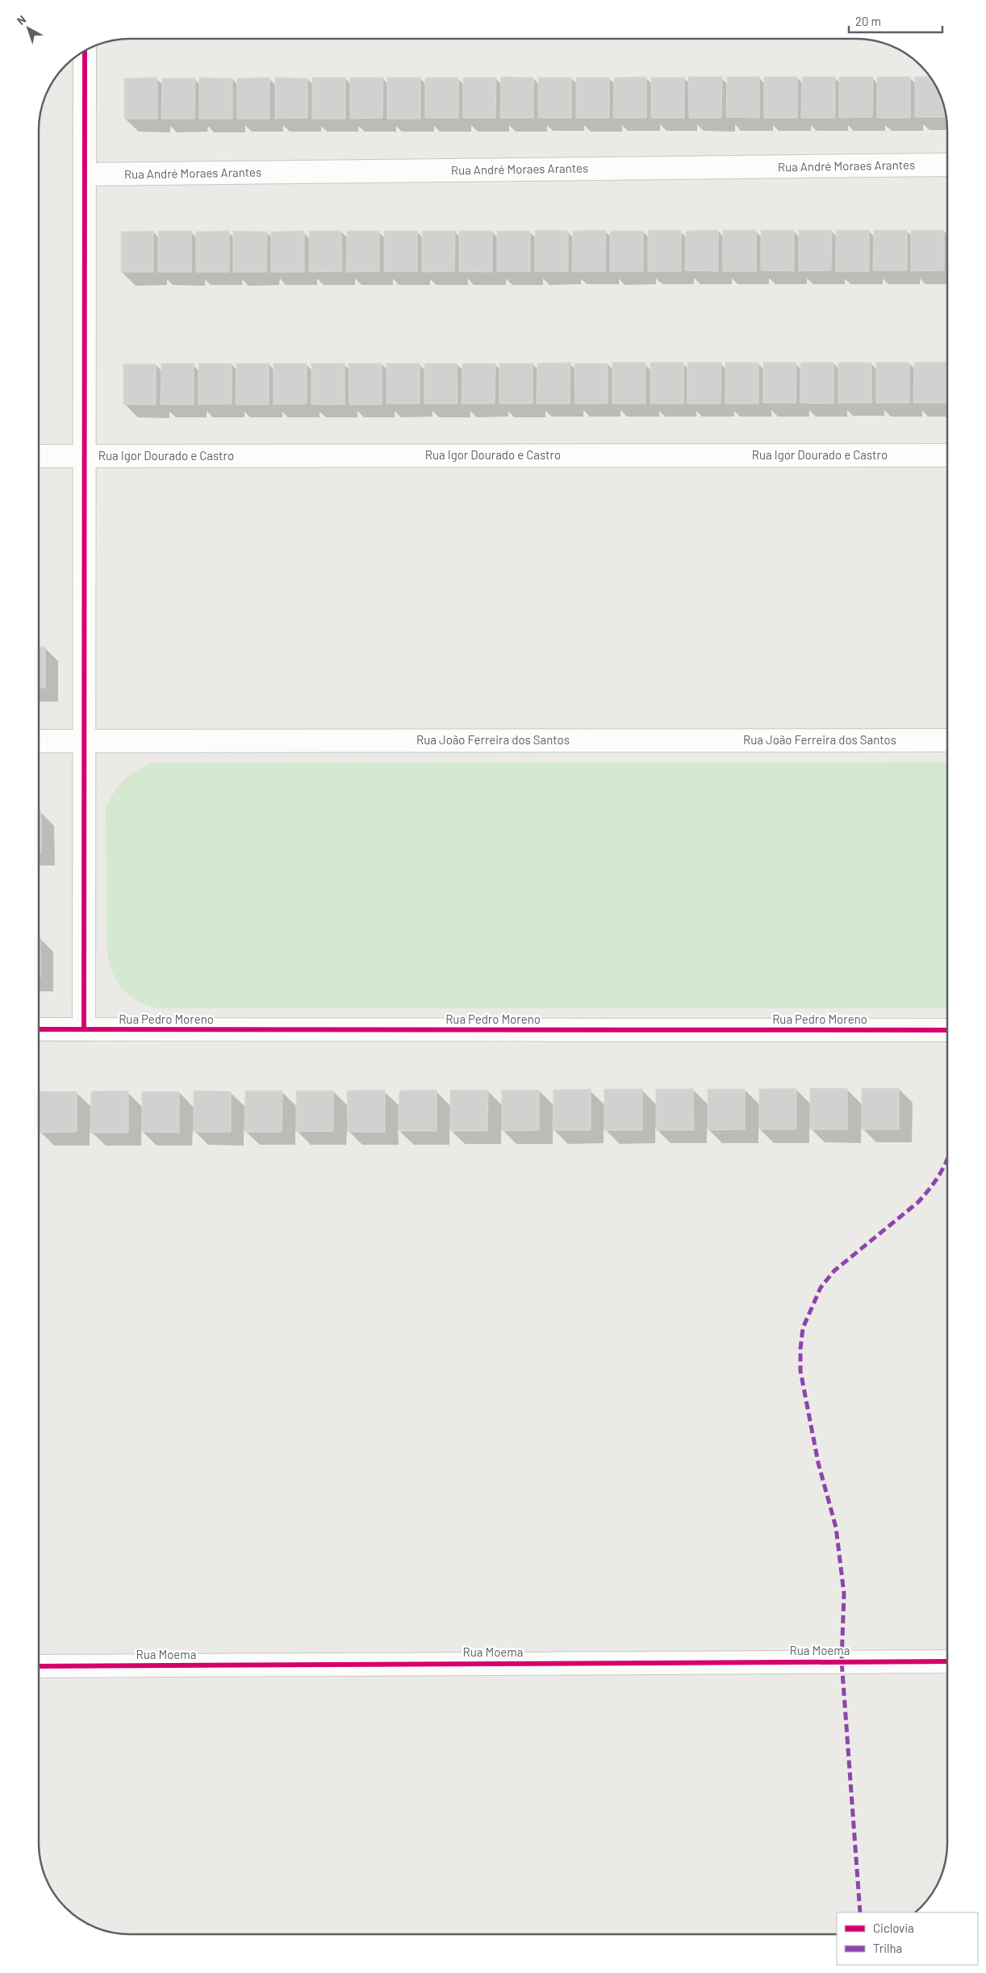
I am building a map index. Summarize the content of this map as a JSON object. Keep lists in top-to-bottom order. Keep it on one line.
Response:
{"streets":{"street":["Rua André Moraes Arantes","Rua Igor Dourado e Castro","Rua João Ferreira dos Santos","Rua Pedro Moreno","Rua Moema"]},"legend":["Ciclovia","Trilha"],"scale_bar":"20 m","north":"top left"}
